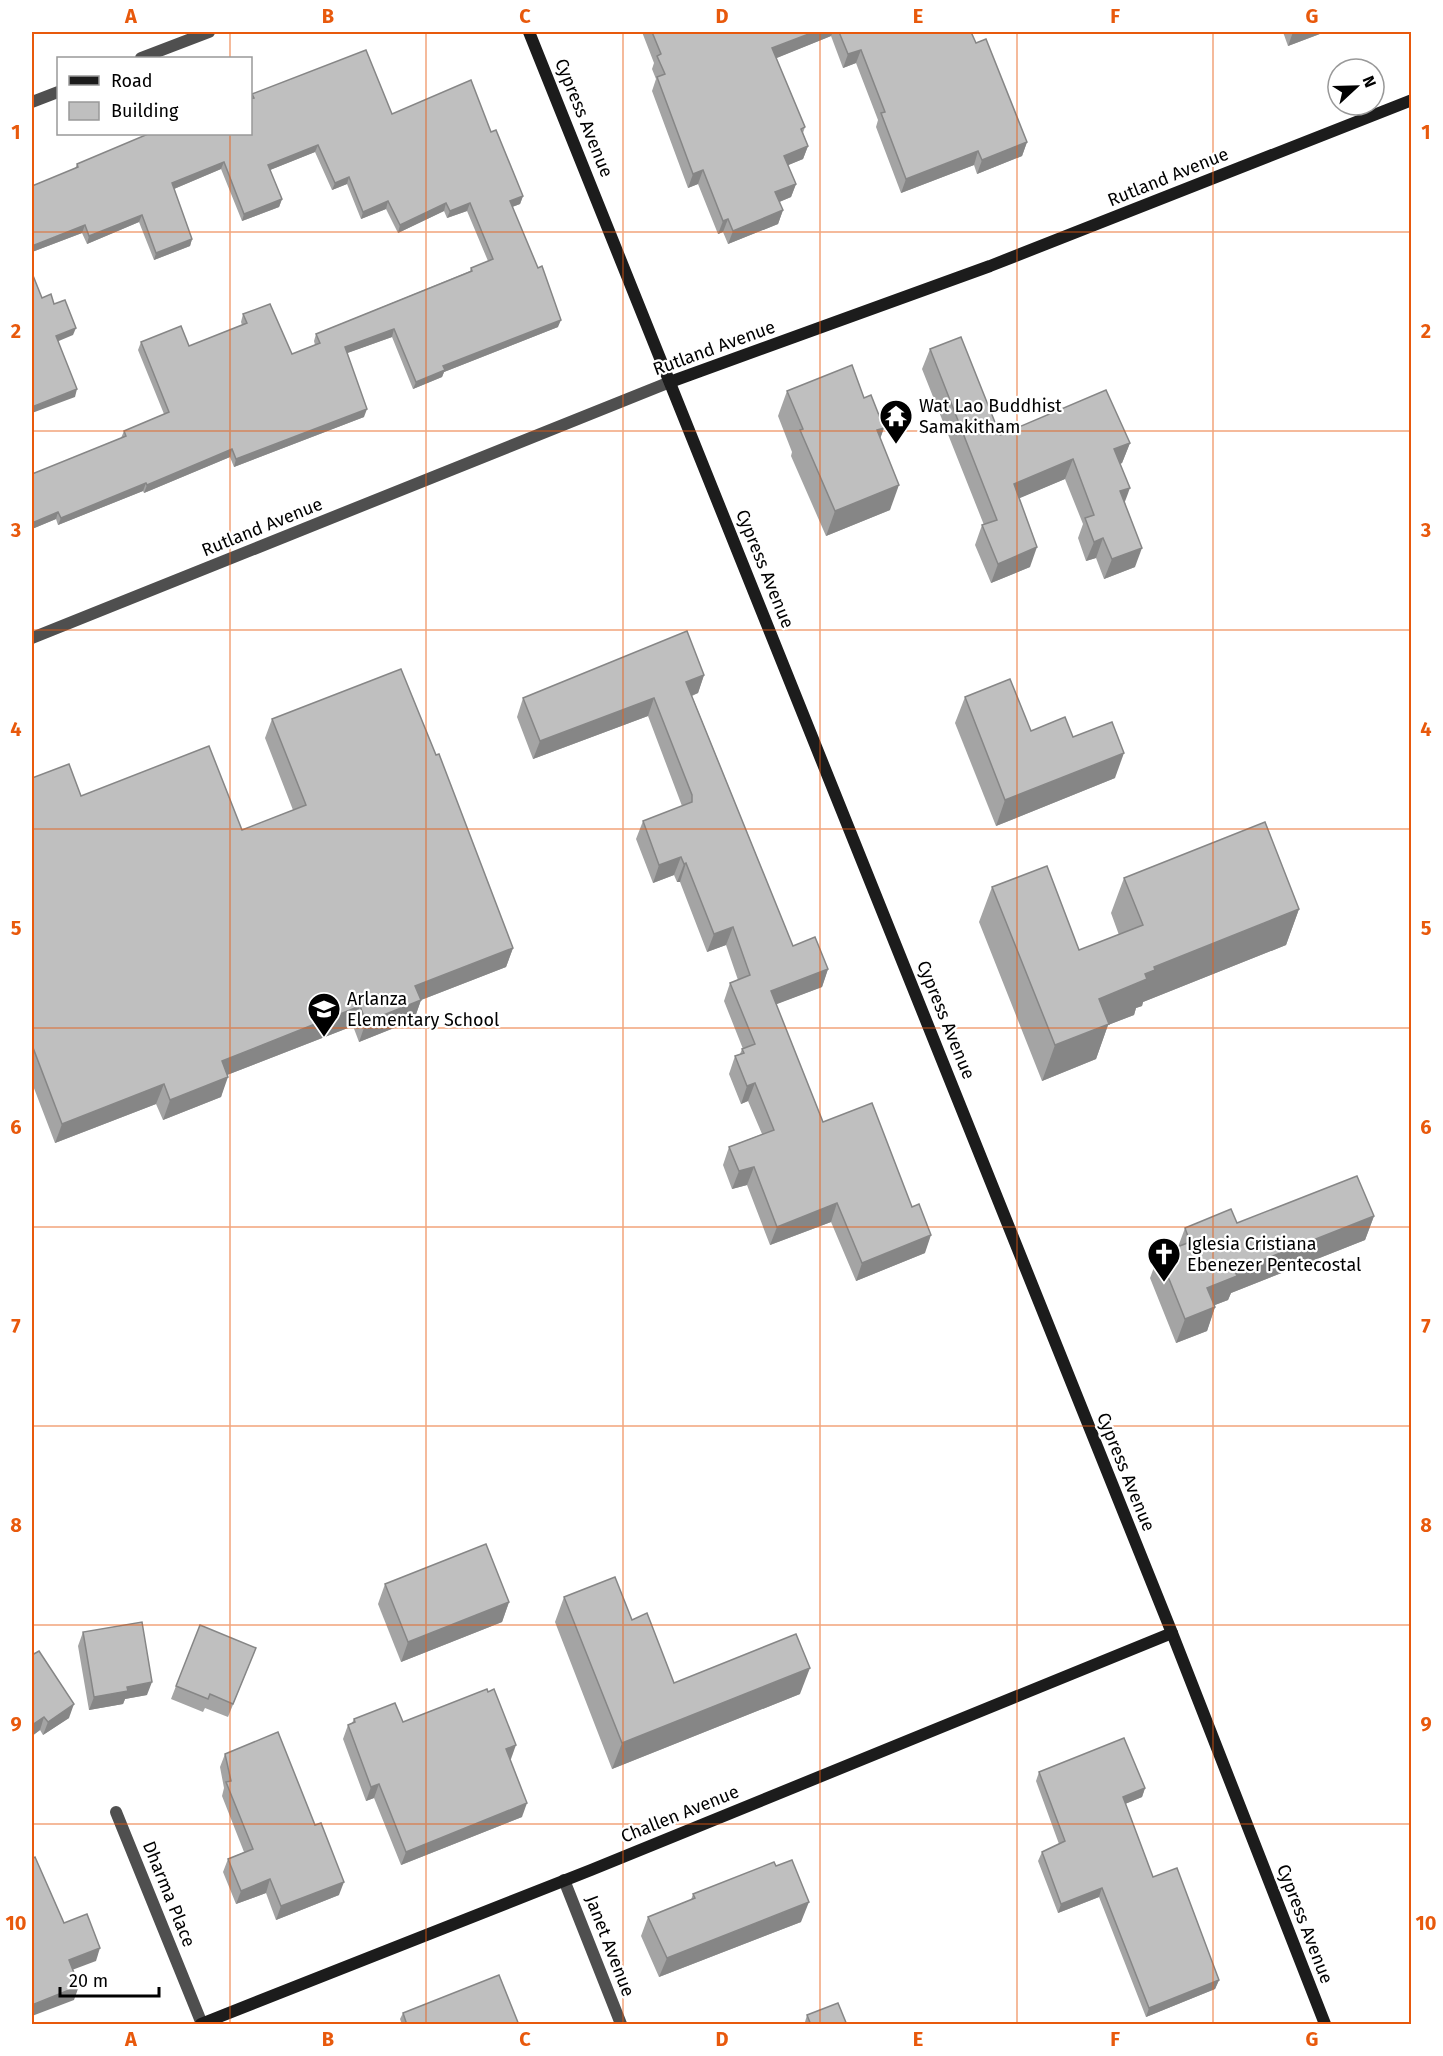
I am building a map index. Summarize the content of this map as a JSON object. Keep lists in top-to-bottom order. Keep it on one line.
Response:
{"streets":{"street":["Cypress Avenue","Rutland Avenue","Challen Avenue","Dharma Place","Janet Avenue"]},"crossings":[["Cypress Avenue","Rutland Avenue"],["Cypress Avenue","Challen Avenue"],["Challen Avenue","Dharma Place"],["Challen Avenue","Janet Avenue"]],"places":{"temple":["Wat Lao Buddhist Samakitham"],"school or university":["Arlanza Elementary School"],"church":["Iglesia Cristiana Ebenezer Pentecostal"]},"legend":["Road","Building"],"scale_bar":"20 m","north":"right","grid":{"columns":["A","B","C","D","E","F","G"],"rows":["1","2","3","4","5","6","7","8","9","10"]}}
